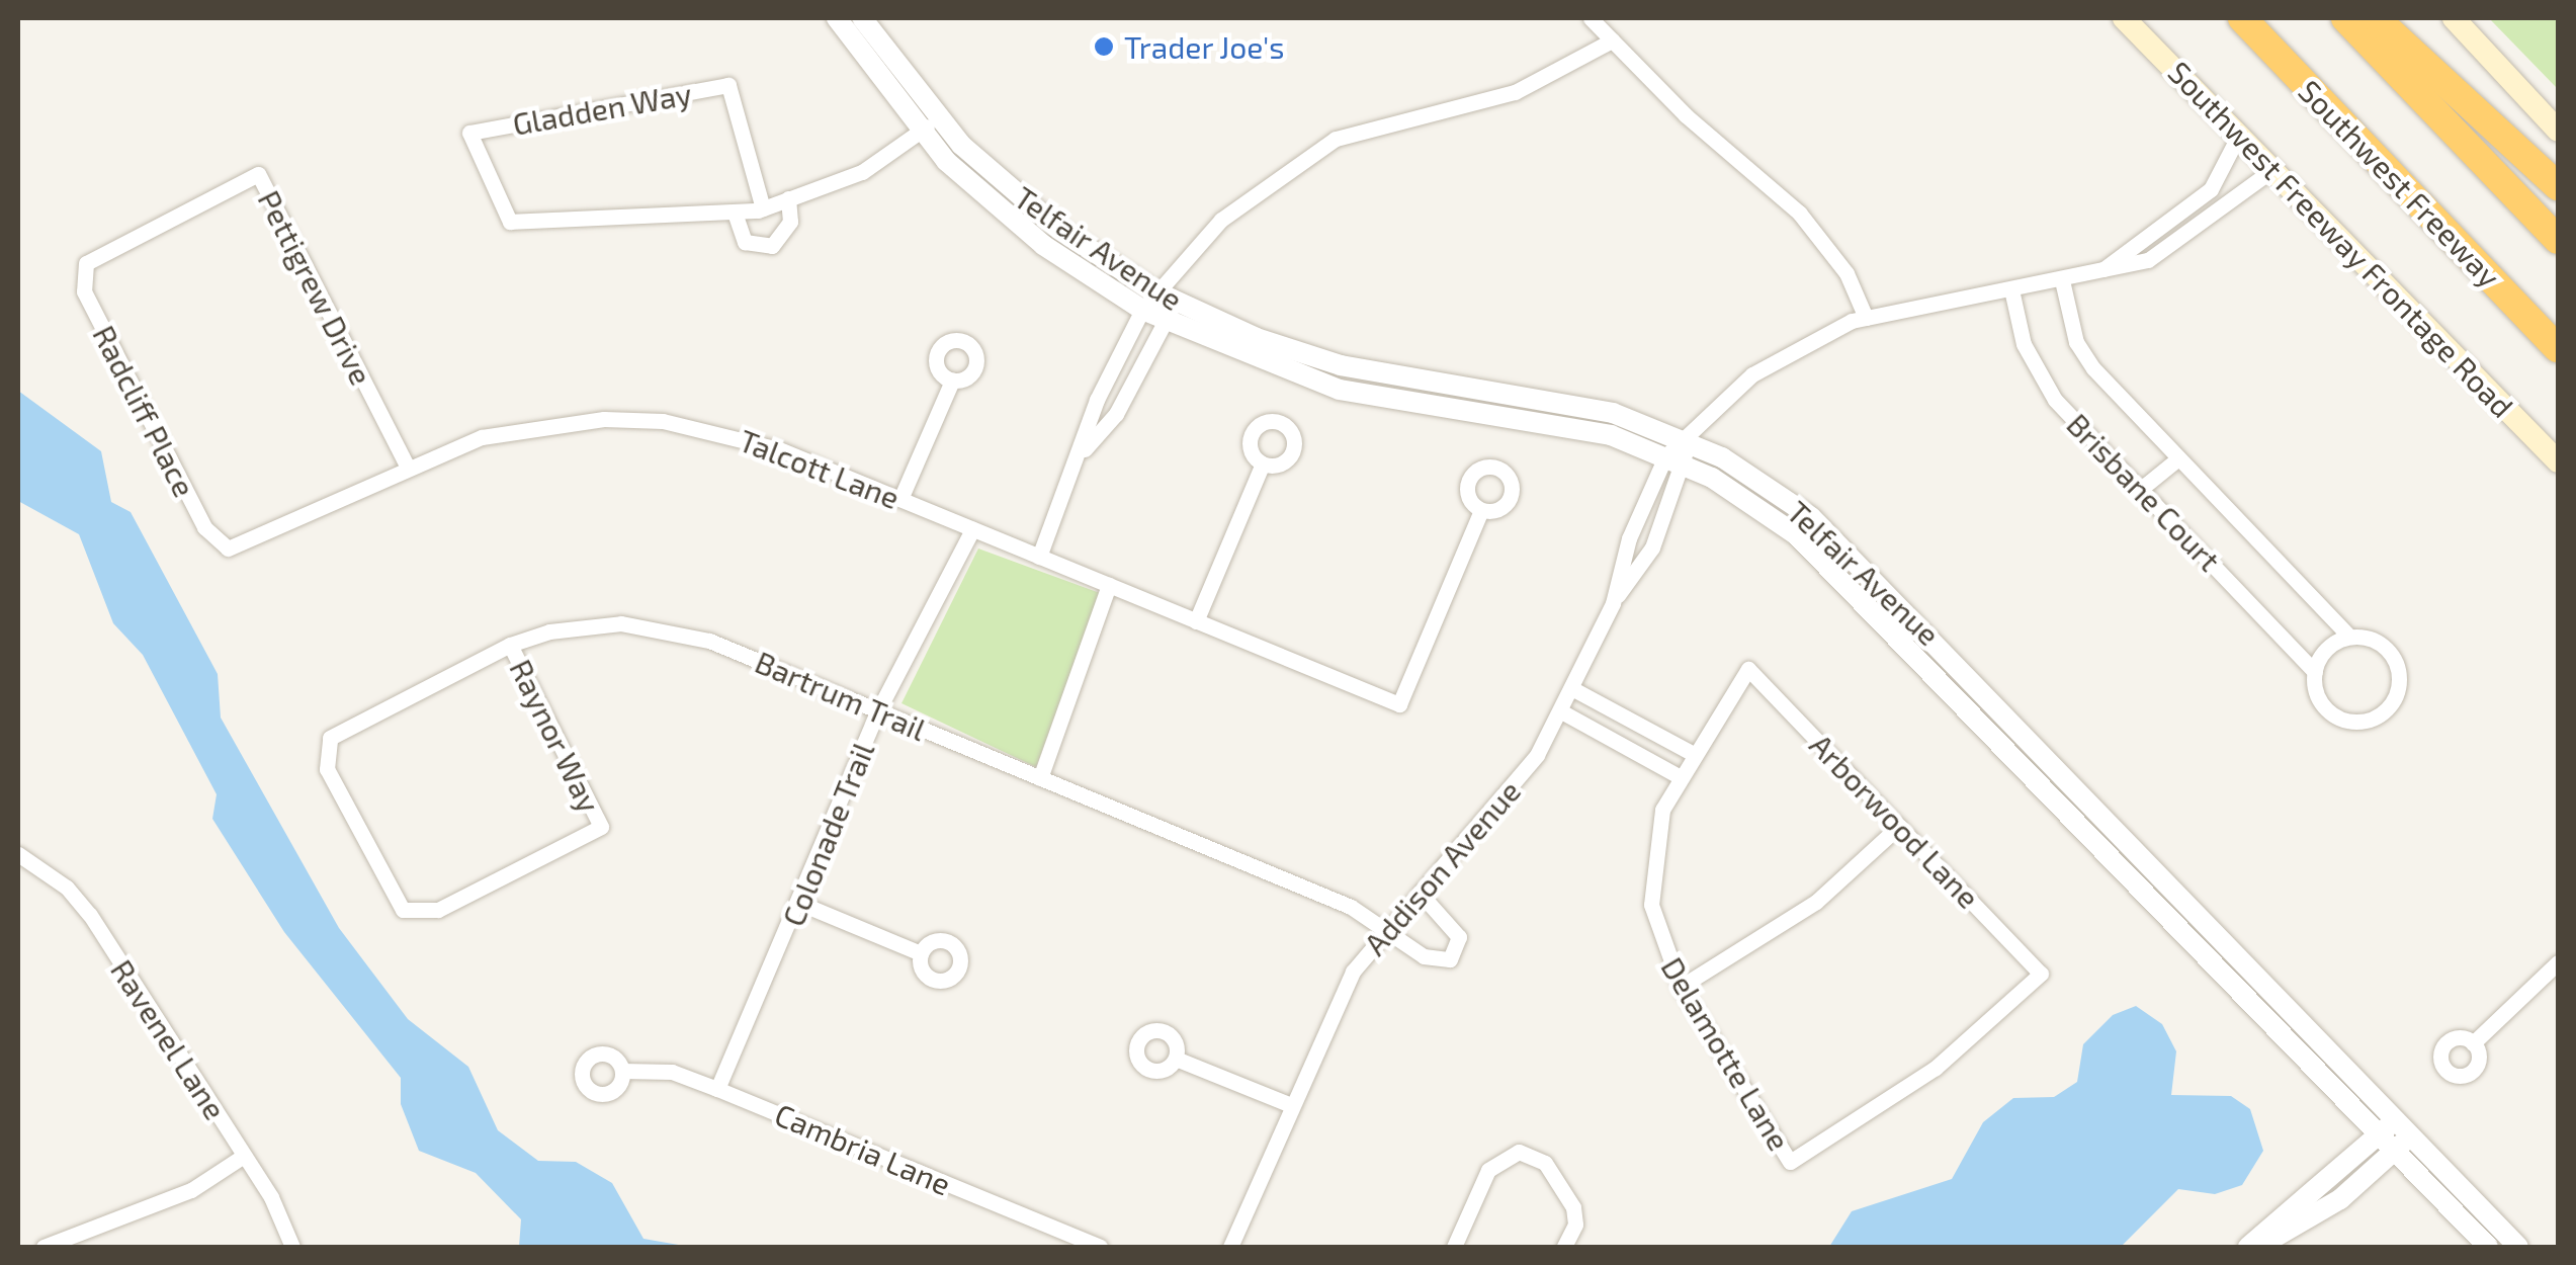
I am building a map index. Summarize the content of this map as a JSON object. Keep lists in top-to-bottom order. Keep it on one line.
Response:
{"streets":{"highway":["Southwest Freeway"],"main road":["Southwest Freeway Frontage Road"],"street":["Gladden Way","Telfair Avenue","Pettigrew Drive","Radcliff Place","Talcott Lane","Brisbane Court","Bartrum Trail","Raynor Way","Arborwood Lane","Colonade Trail","Addison Avenue","Ravenel Lane","Delamotte Lane","Cambria Lane"]},"crossings":[["Telfair Avenue","Addison Avenue"],["Pettigrew Drive","Radcliff Place"],["Pettigrew Drive","Talcott Lane"],["Radcliff Place","Talcott Lane"],["Talcott Lane","Colonade Trail"],["Bartrum Trail","Raynor Way"],["Bartrum Trail","Colonade Trail"],["Bartrum Trail","Addison Avenue"],["Arborwood Lane","Delamotte Lane"],["Colonade Trail","Cambria Lane"]],"places":["Trader Joe's"]}
